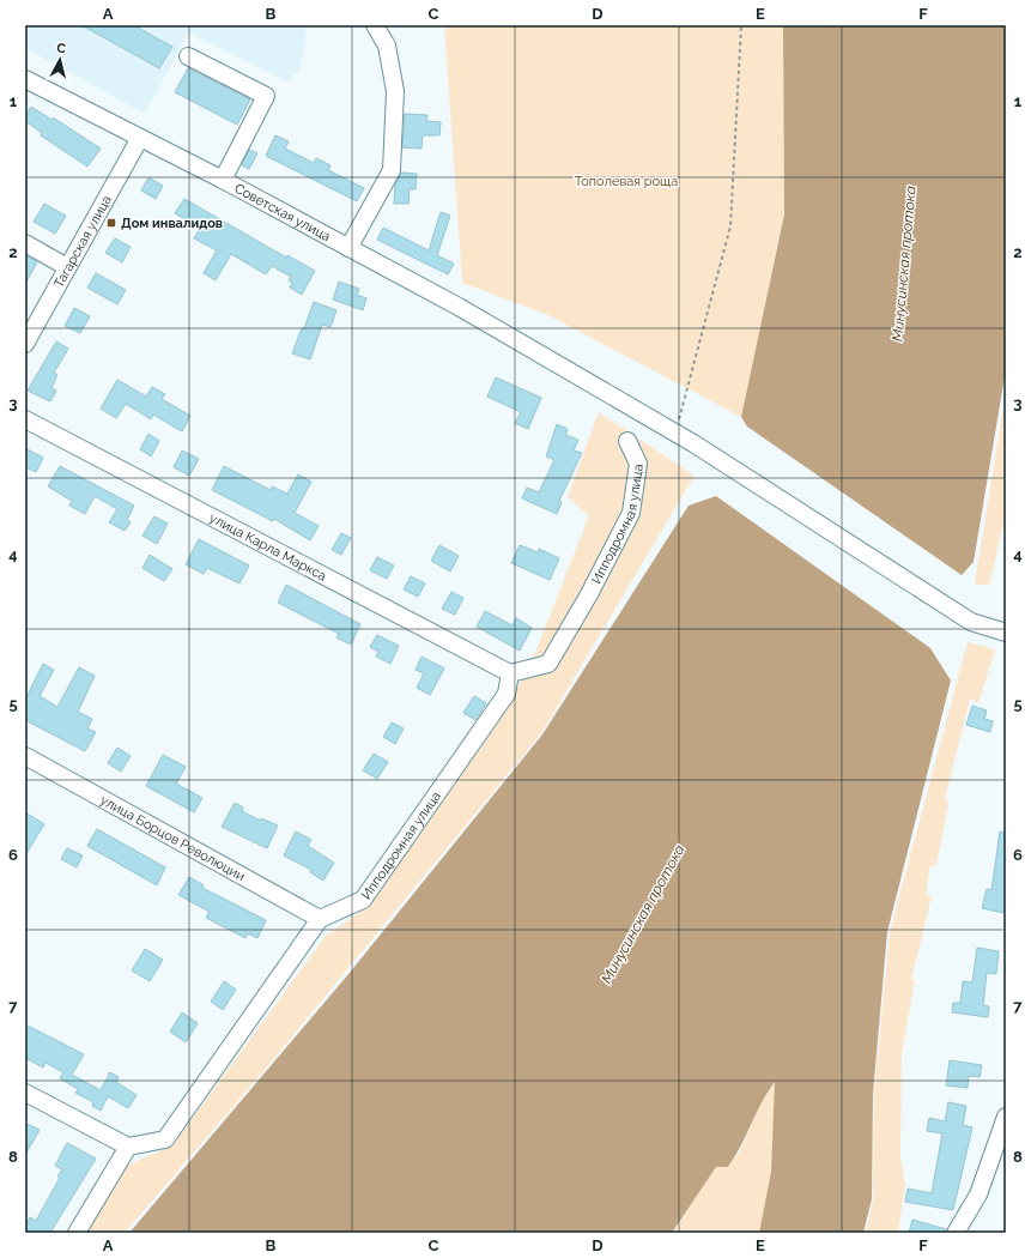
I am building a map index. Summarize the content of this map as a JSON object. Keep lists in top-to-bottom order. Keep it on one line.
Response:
{"streets":{"street":["Советская улица","Тагарская улица","Ипподромная улица","улица Карла Маркса","улица Борцов Революции"]},"crossings":[["Советская улица","Тагарская улица"],["Ипподромная улица","улица Карла Маркса"],["Ипподромная улица","улица Борцов Революции"]],"water":["Минусинская протока"],"parks":["Тополевая роща"],"places":{"transit":["Дом инвалидов"]},"north":"top","grid":{"columns":["A","B","C","D","E","F"],"rows":["1","2","3","4","5","6","7","8"]}}
